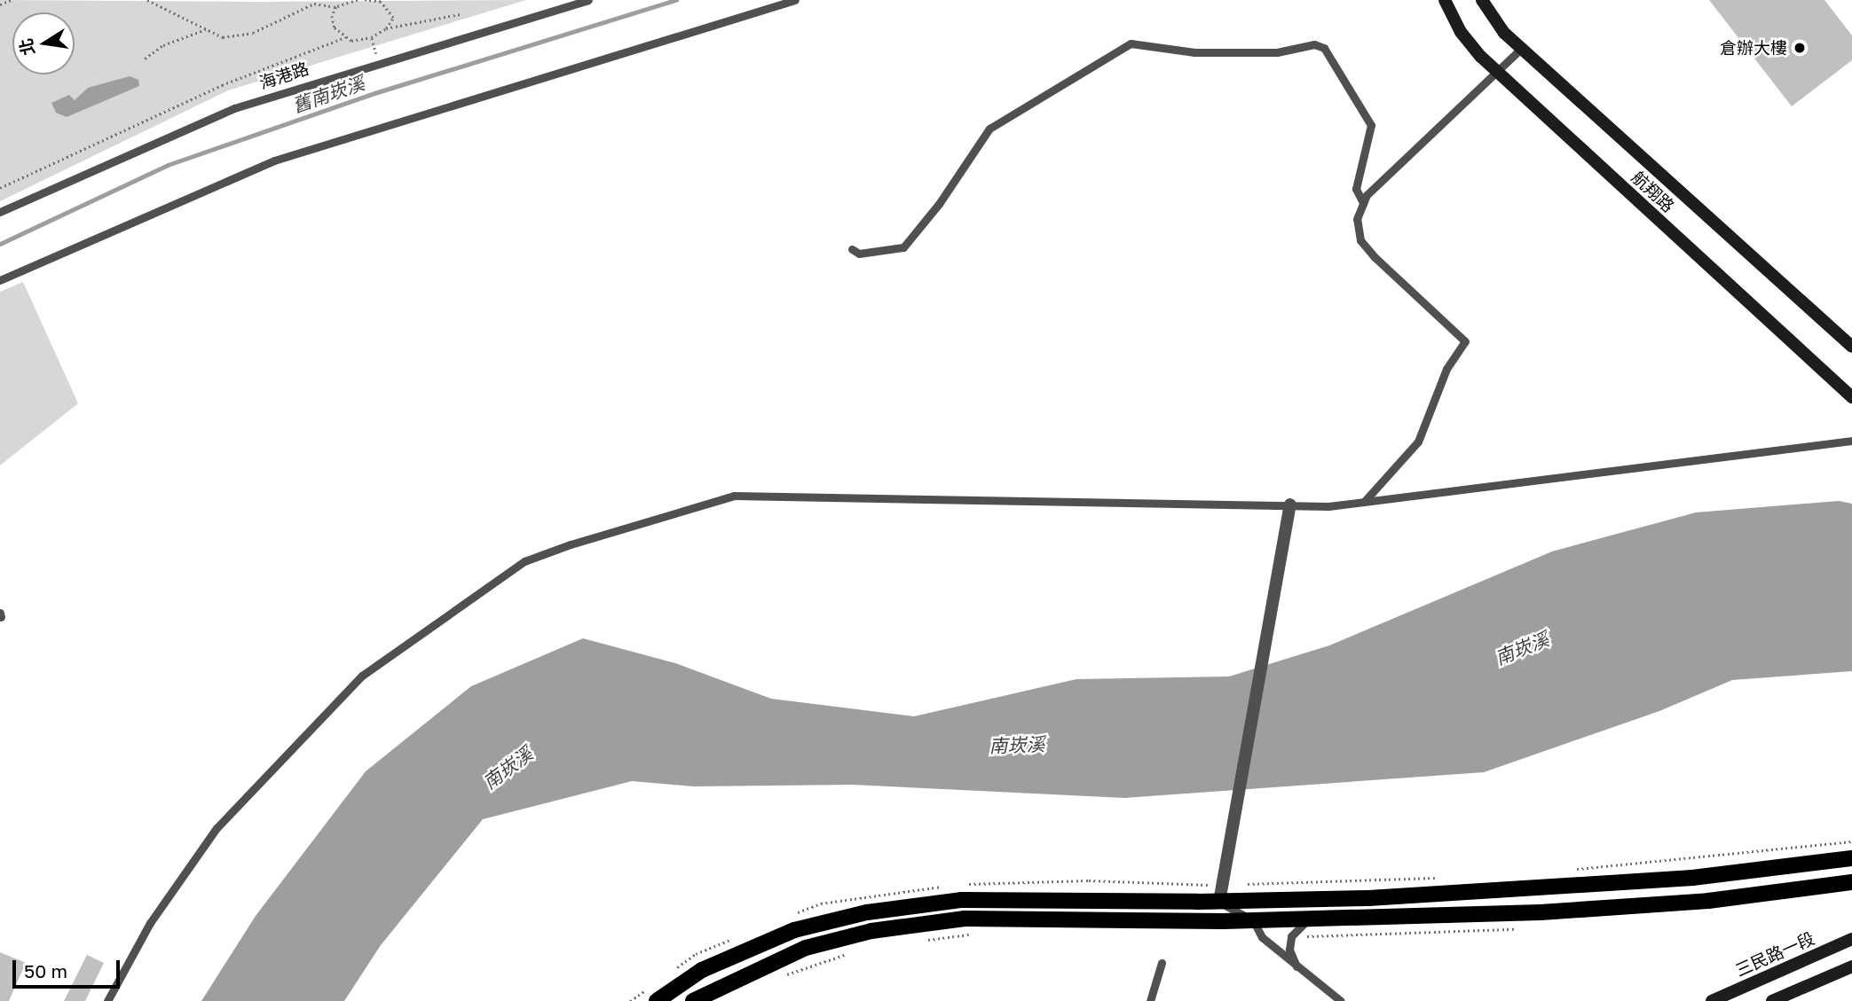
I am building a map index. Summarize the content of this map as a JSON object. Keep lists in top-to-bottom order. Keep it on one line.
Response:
{"streets":{"street":["航翔路","三民路一段"],"lane":["海港路"]},"water":["舊南崁溪","南崁溪"],"places":["倉辦大樓"],"scale_bar":"50 m","north":"left"}
